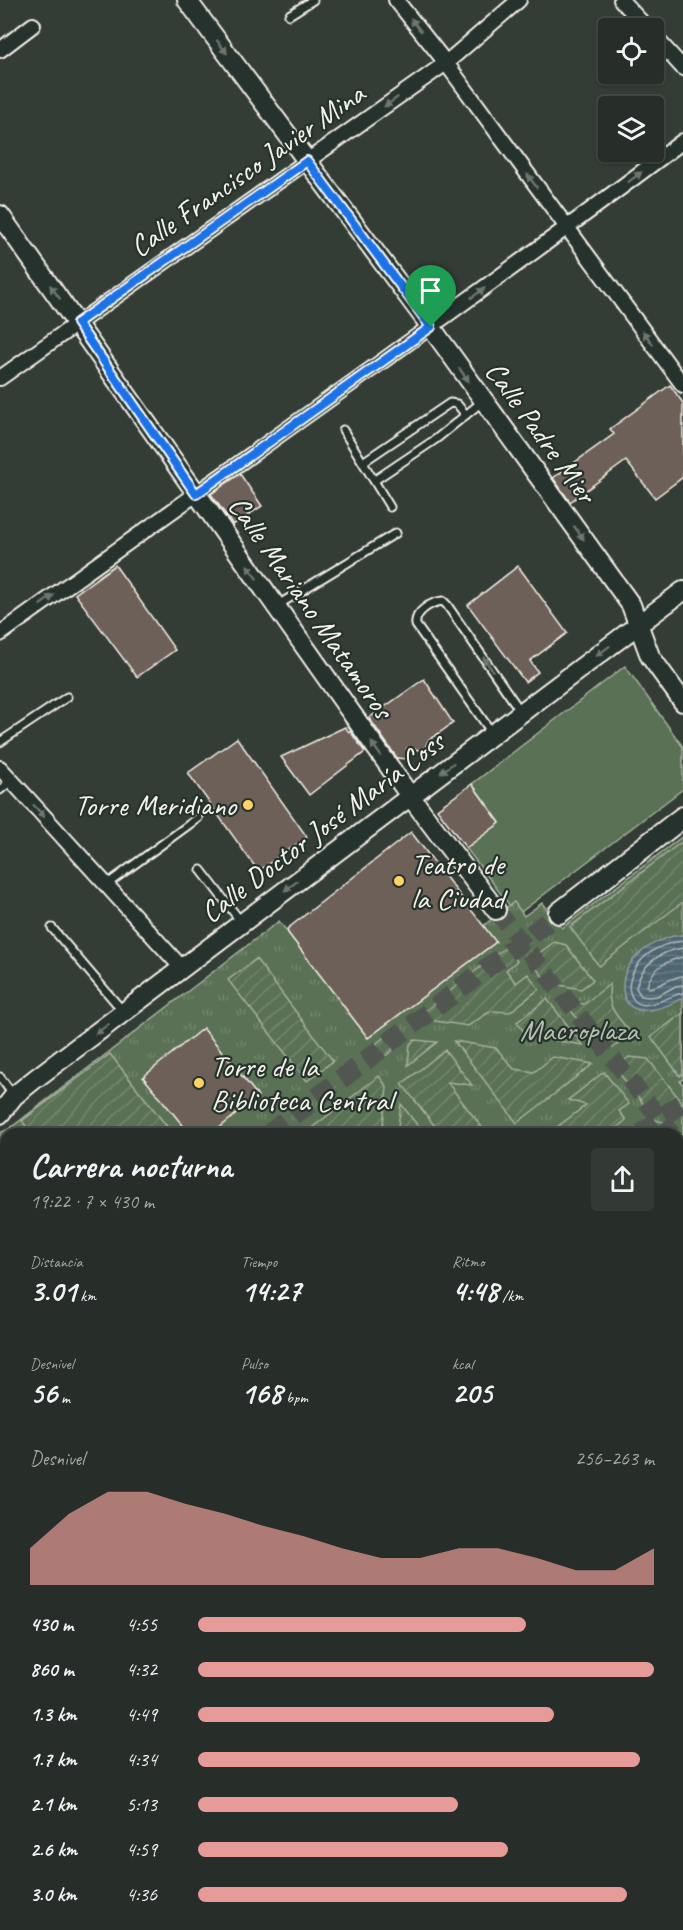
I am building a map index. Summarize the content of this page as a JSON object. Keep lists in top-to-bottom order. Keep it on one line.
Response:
{"streets":{"street":["Calle Francisco Javier Mina","Calle Padre Mier","Calle Mariano Matamoros","Calle Doctor José María Coss"]},"crossings":[["Calle Francisco Javier Mina","Calle Padre Mier"],["Calle Francisco Javier Mina","Calle Mariano Matamoros"],["Calle Padre Mier","Calle Doctor José María Coss"],["Calle Mariano Matamoros","Calle Doctor José María Coss"]],"one_way":["Calle Padre Mier","Calle Mariano Matamoros","Calle Doctor José María Coss"],"parks":["Macroplaza"],"places":["Torre Meridiano","Teatro de la Ciudad","Torre de la Biblioteca Central"],"page":{"heading":["Carrera nocturna","19:22 · 7 × 430 m"],"stats":[["Distancia","3.01 km"],["Tiempo","14:27"],["Ritmo","4:48 /km"],["Desnivel","56 m"],["Pulso","168 bpm"],["kcal","205"]],"chart":["Desnivel","256–263 m"],"list":[{"name":"430 m","note":"4:55"},{"name":"860 m","note":"4:32"},{"name":"1.3 km","note":"4:49"},{"name":"1.7 km","note":"4:34"},{"name":"2.1 km","note":"5:13"},{"name":"2.6 km","note":"4:59"},{"name":"3.0 km","note":"4:36"}]}}
